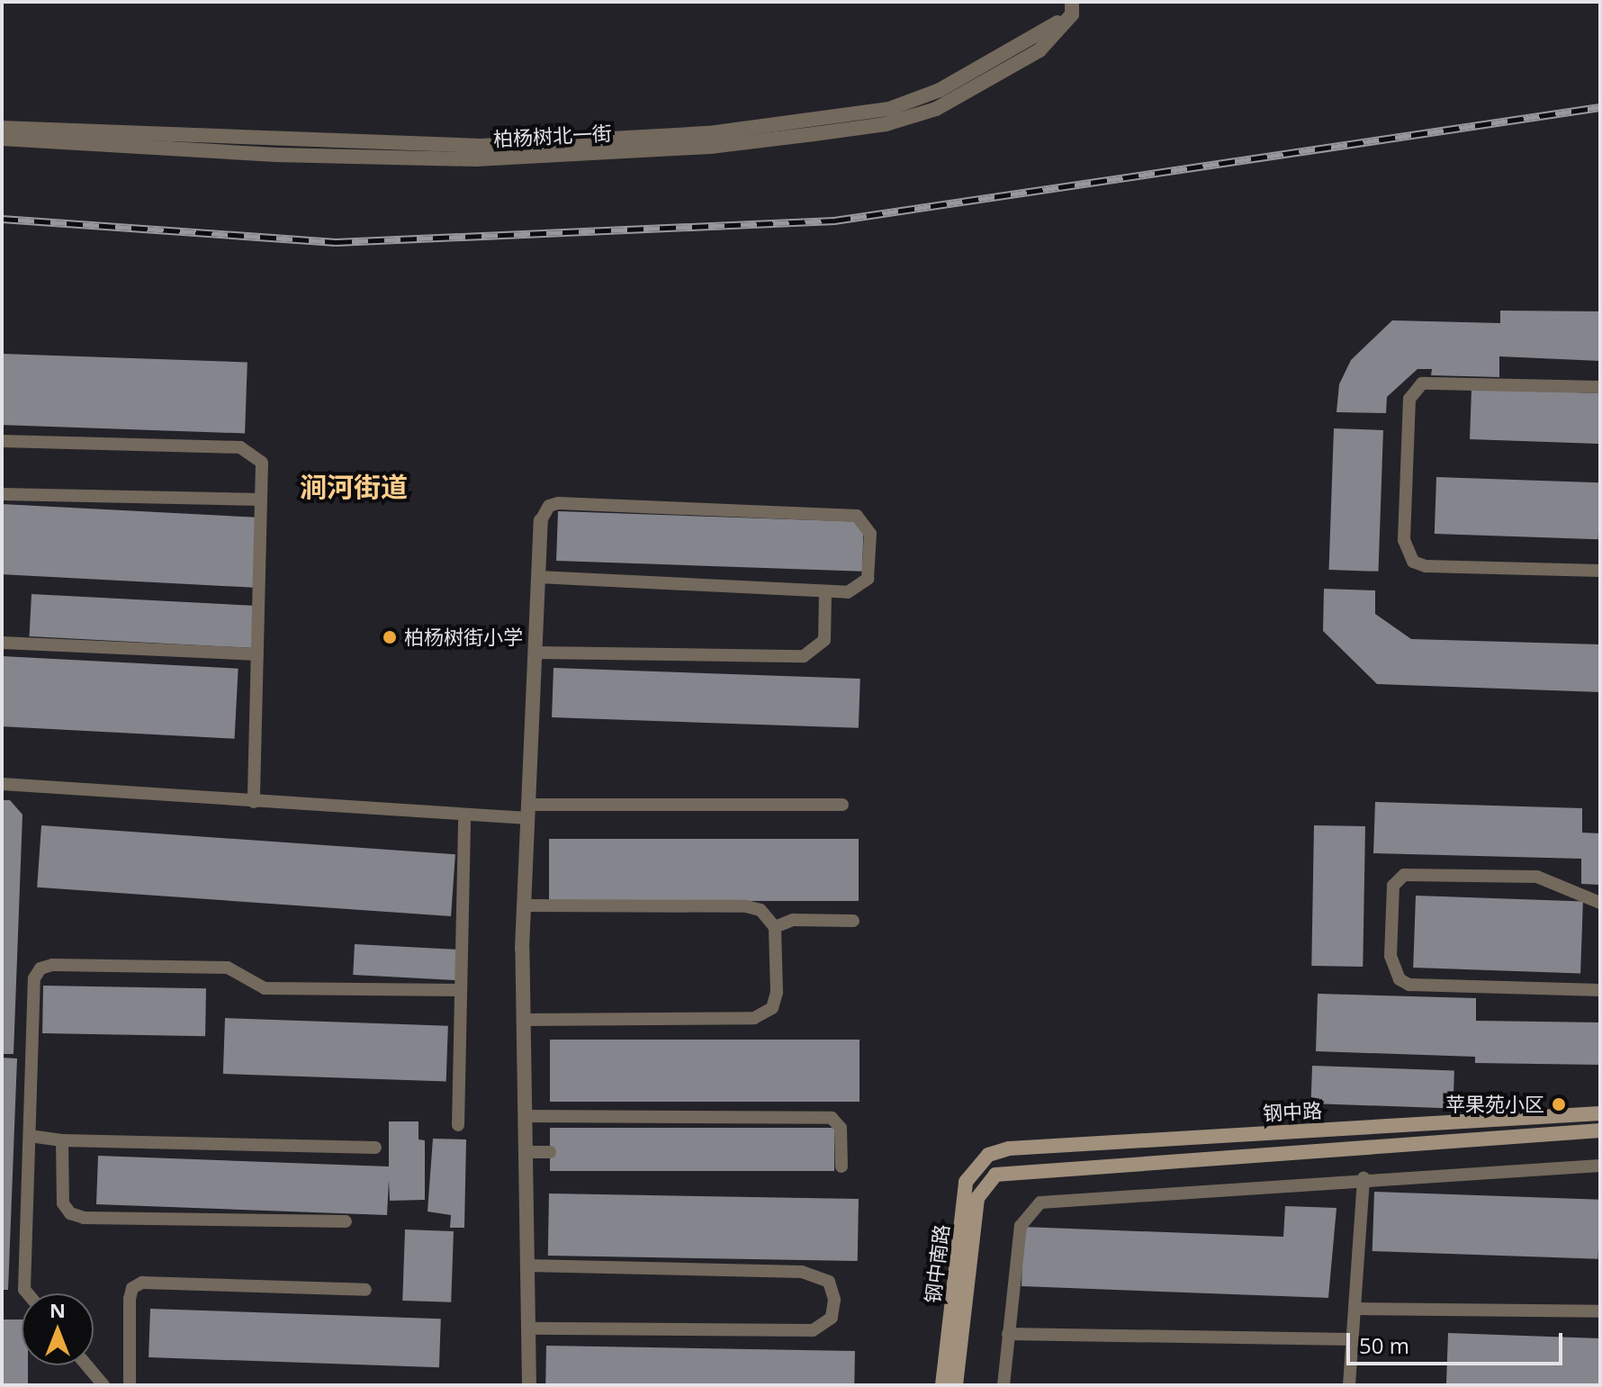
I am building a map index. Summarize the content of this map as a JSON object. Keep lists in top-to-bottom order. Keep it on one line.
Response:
{"streets":{"street":["柏杨树北一街","钢中路","钢中南路"]},"crossings":[["钢中路","钢中南路"]],"districts":["涧河街道"],"places":["柏杨树街小学","苹果苑小区"],"scale_bar":"50 m","north":"top"}
